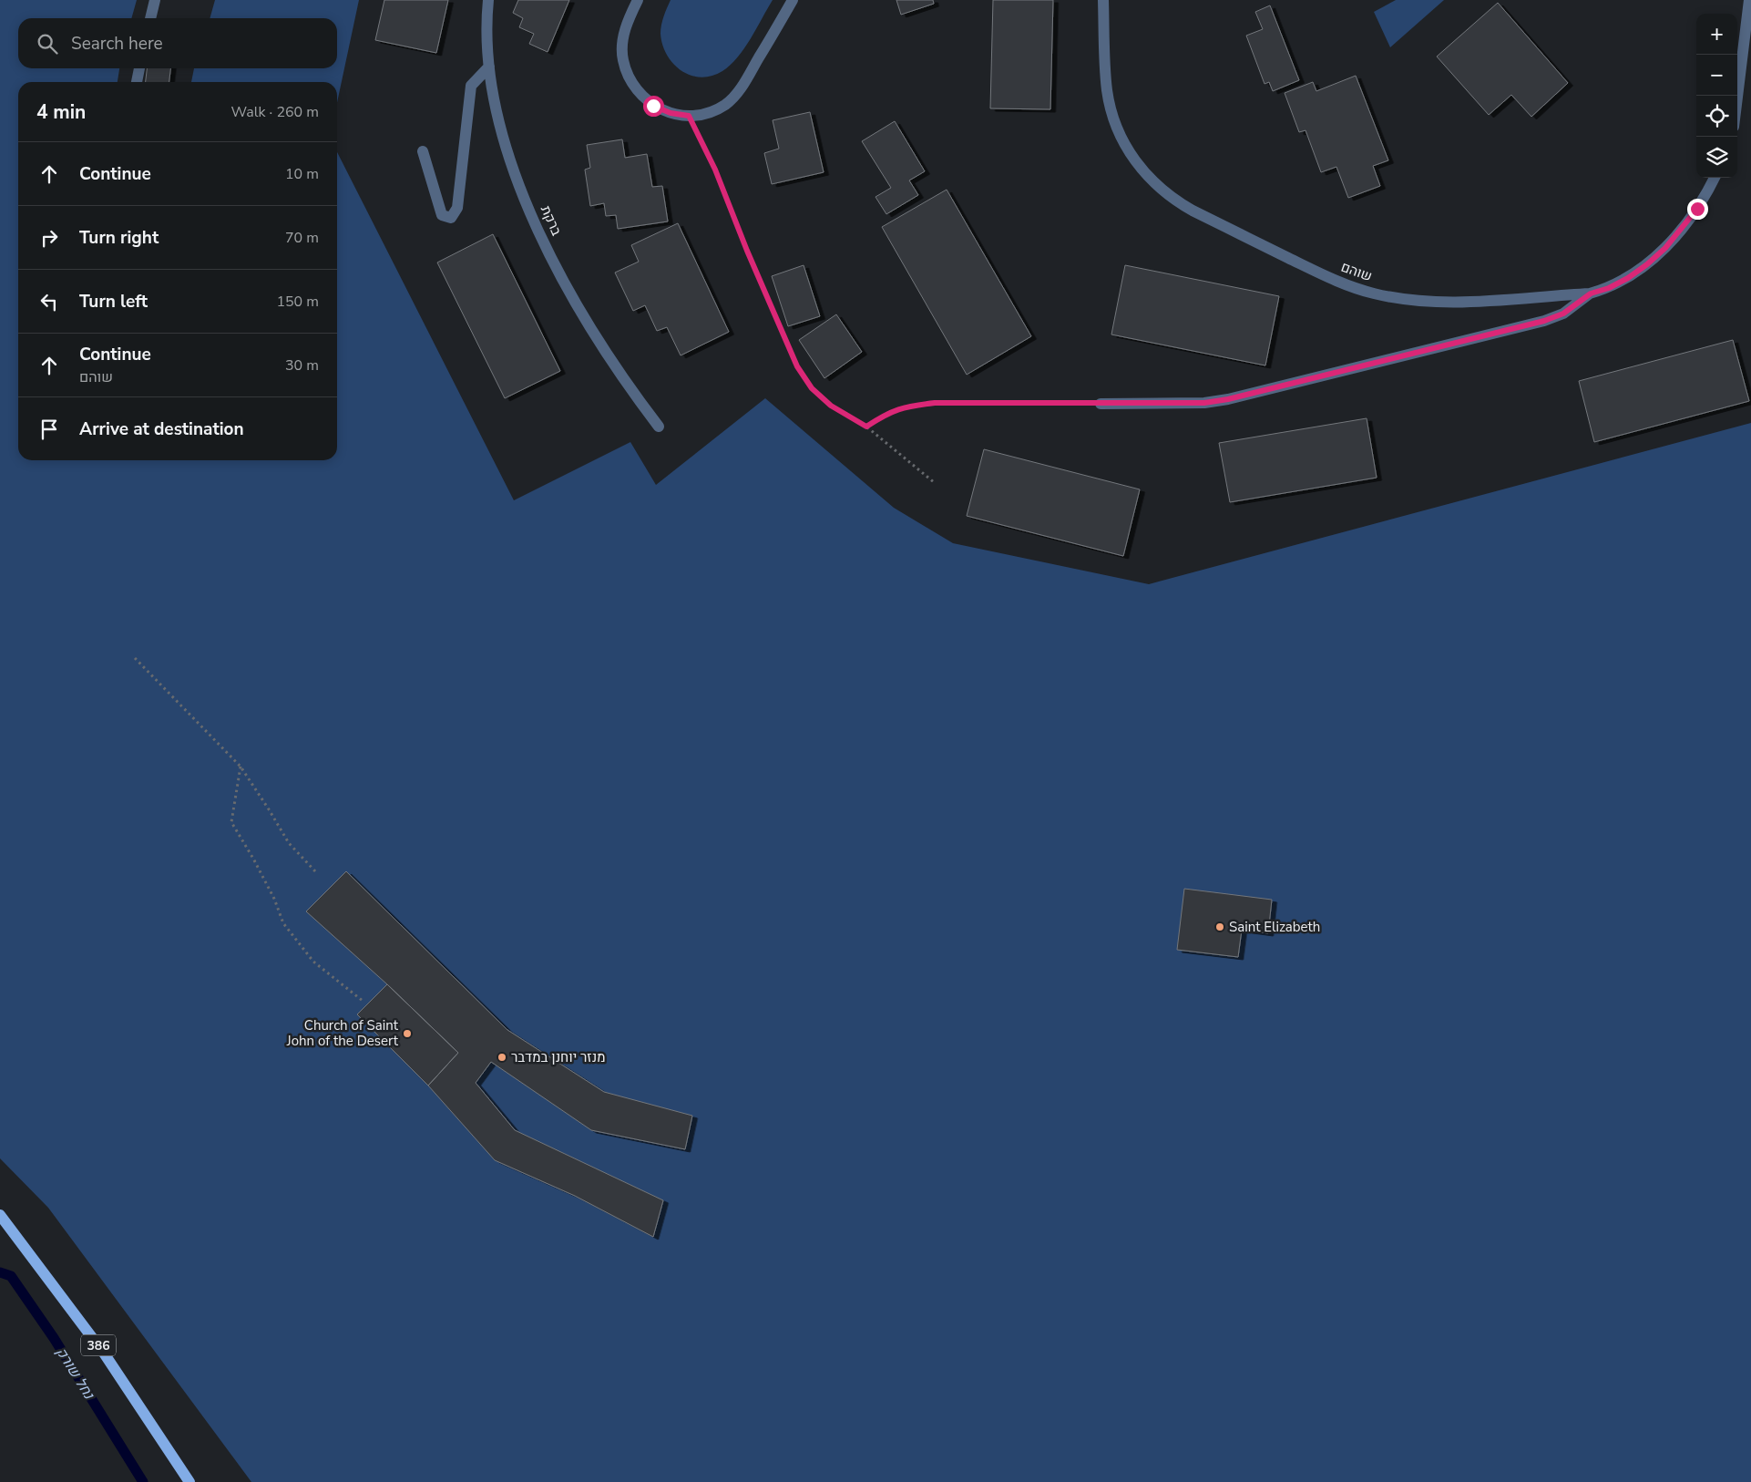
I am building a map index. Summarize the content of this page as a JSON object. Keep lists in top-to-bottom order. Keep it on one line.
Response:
{"streets":{"main road":["386"],"street":["ברקת","שוהם"]},"water":["נחל שורק"],"places":["Saint Elizabeth","Church of Saint John of the Desert","מנזר יוחנן במדבר"],"page":{"map_buttons":["+","−"],"search":"Search here","heading":["4 min","Walk · 260 m"],"list":[["Continue","10 m"],["Turn right","70 m"],["Turn left","150 m"],["Continue","שוהם","30 m"],"Arrive at destination"]}}
